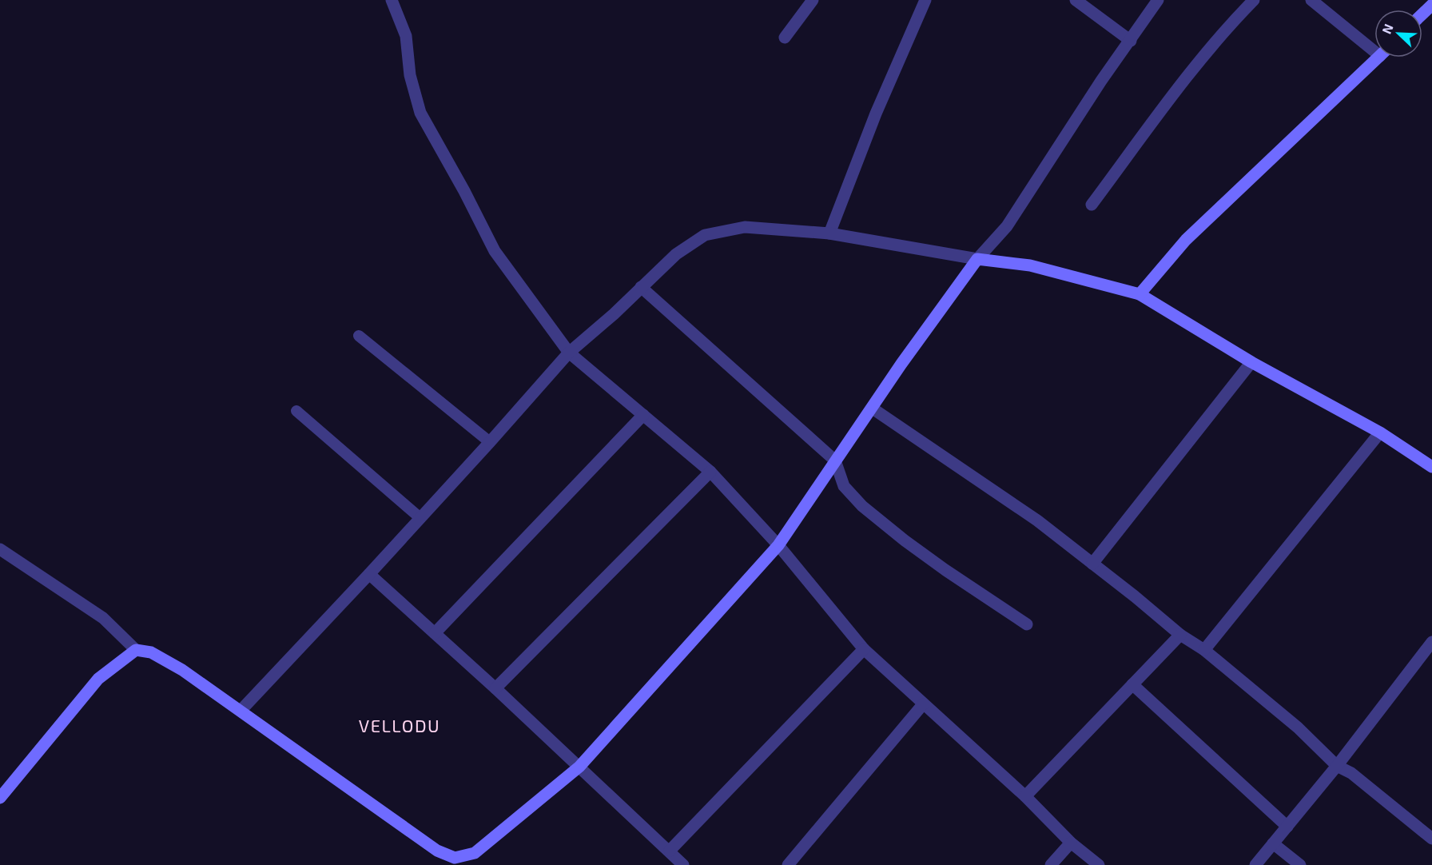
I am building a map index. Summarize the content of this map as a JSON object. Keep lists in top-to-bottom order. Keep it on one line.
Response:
{"districts":["VELLODU"],"north":"top left"}
